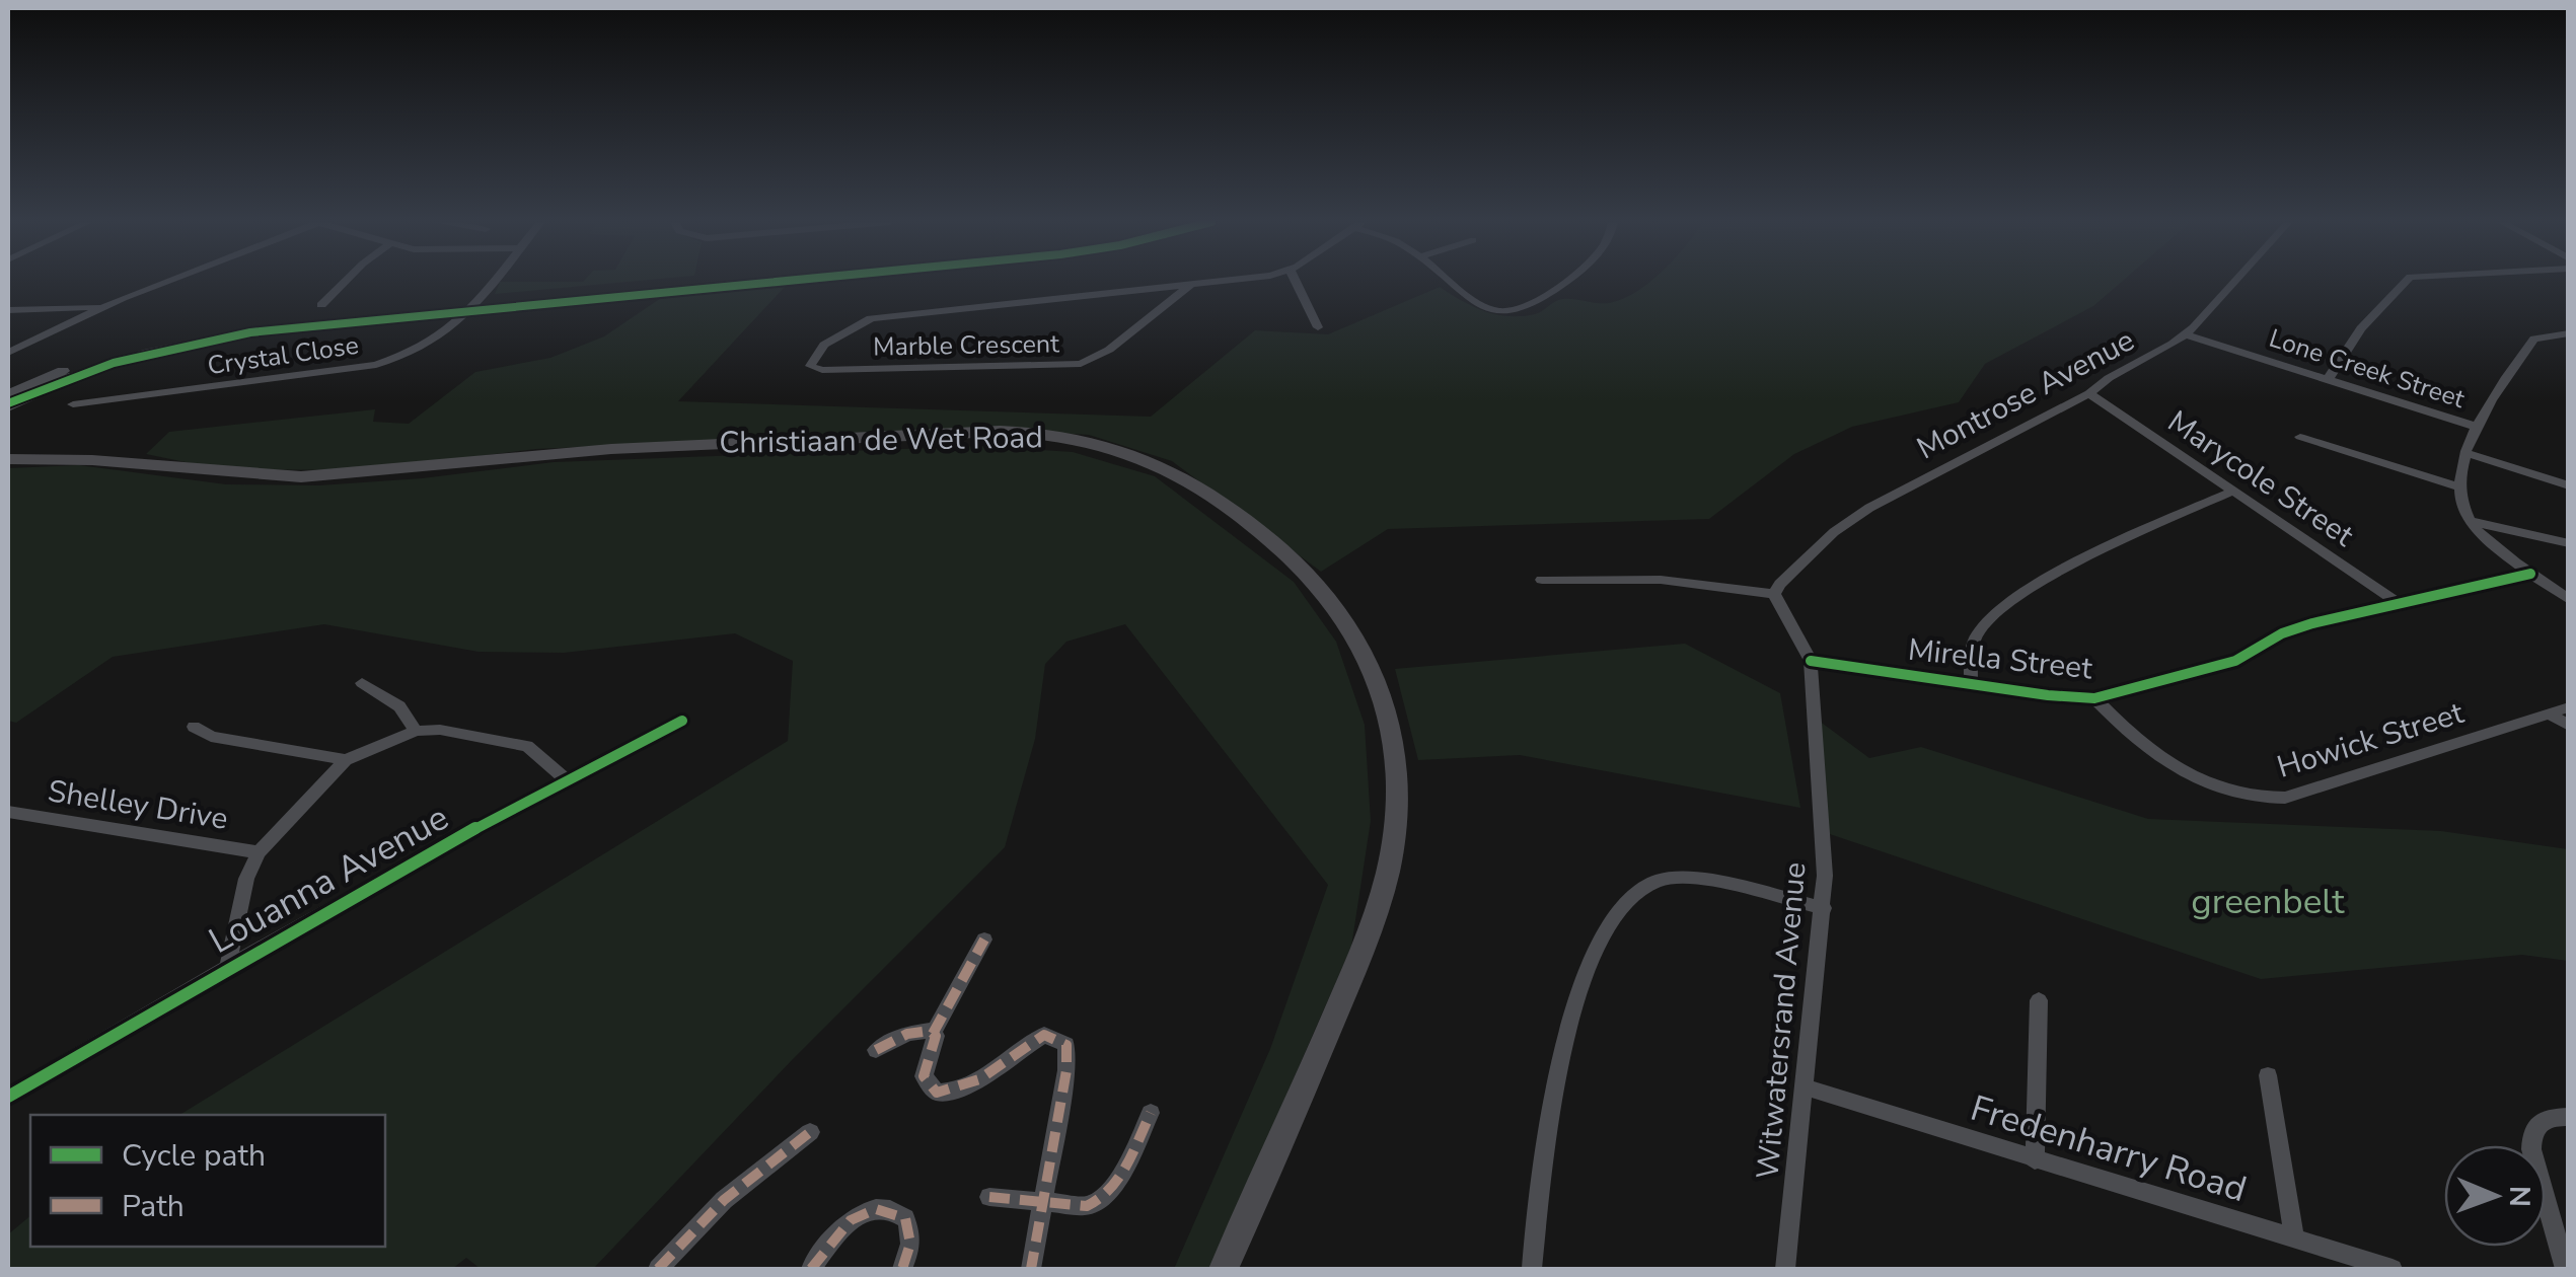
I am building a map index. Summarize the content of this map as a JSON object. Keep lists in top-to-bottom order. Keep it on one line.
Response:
{"streets":{"main road":["Christiaan de Wet Road"],"street":["Marble Crescent","Crystal Close","Lone Creek Street","Montrose Avenue","Marycole Street","Mirella Street","Howick Street","Shelley Drive","Louanna Avenue","Witwatersrand Avenue","Fredenharry Road"]},"crossings":[["Lone Creek Street","Montrose Avenue"],["Montrose Avenue","Marycole Street"],["Montrose Avenue","Witwatersrand Avenue"],["Marycole Street","Mirella Street"],["Mirella Street","Howick Street"],["Mirella Street","Witwatersrand Avenue"],["Witwatersrand Avenue","Fredenharry Road"]],"parks":["greenbelt"],"legend":["Cycle path","Path"],"north":"right"}
